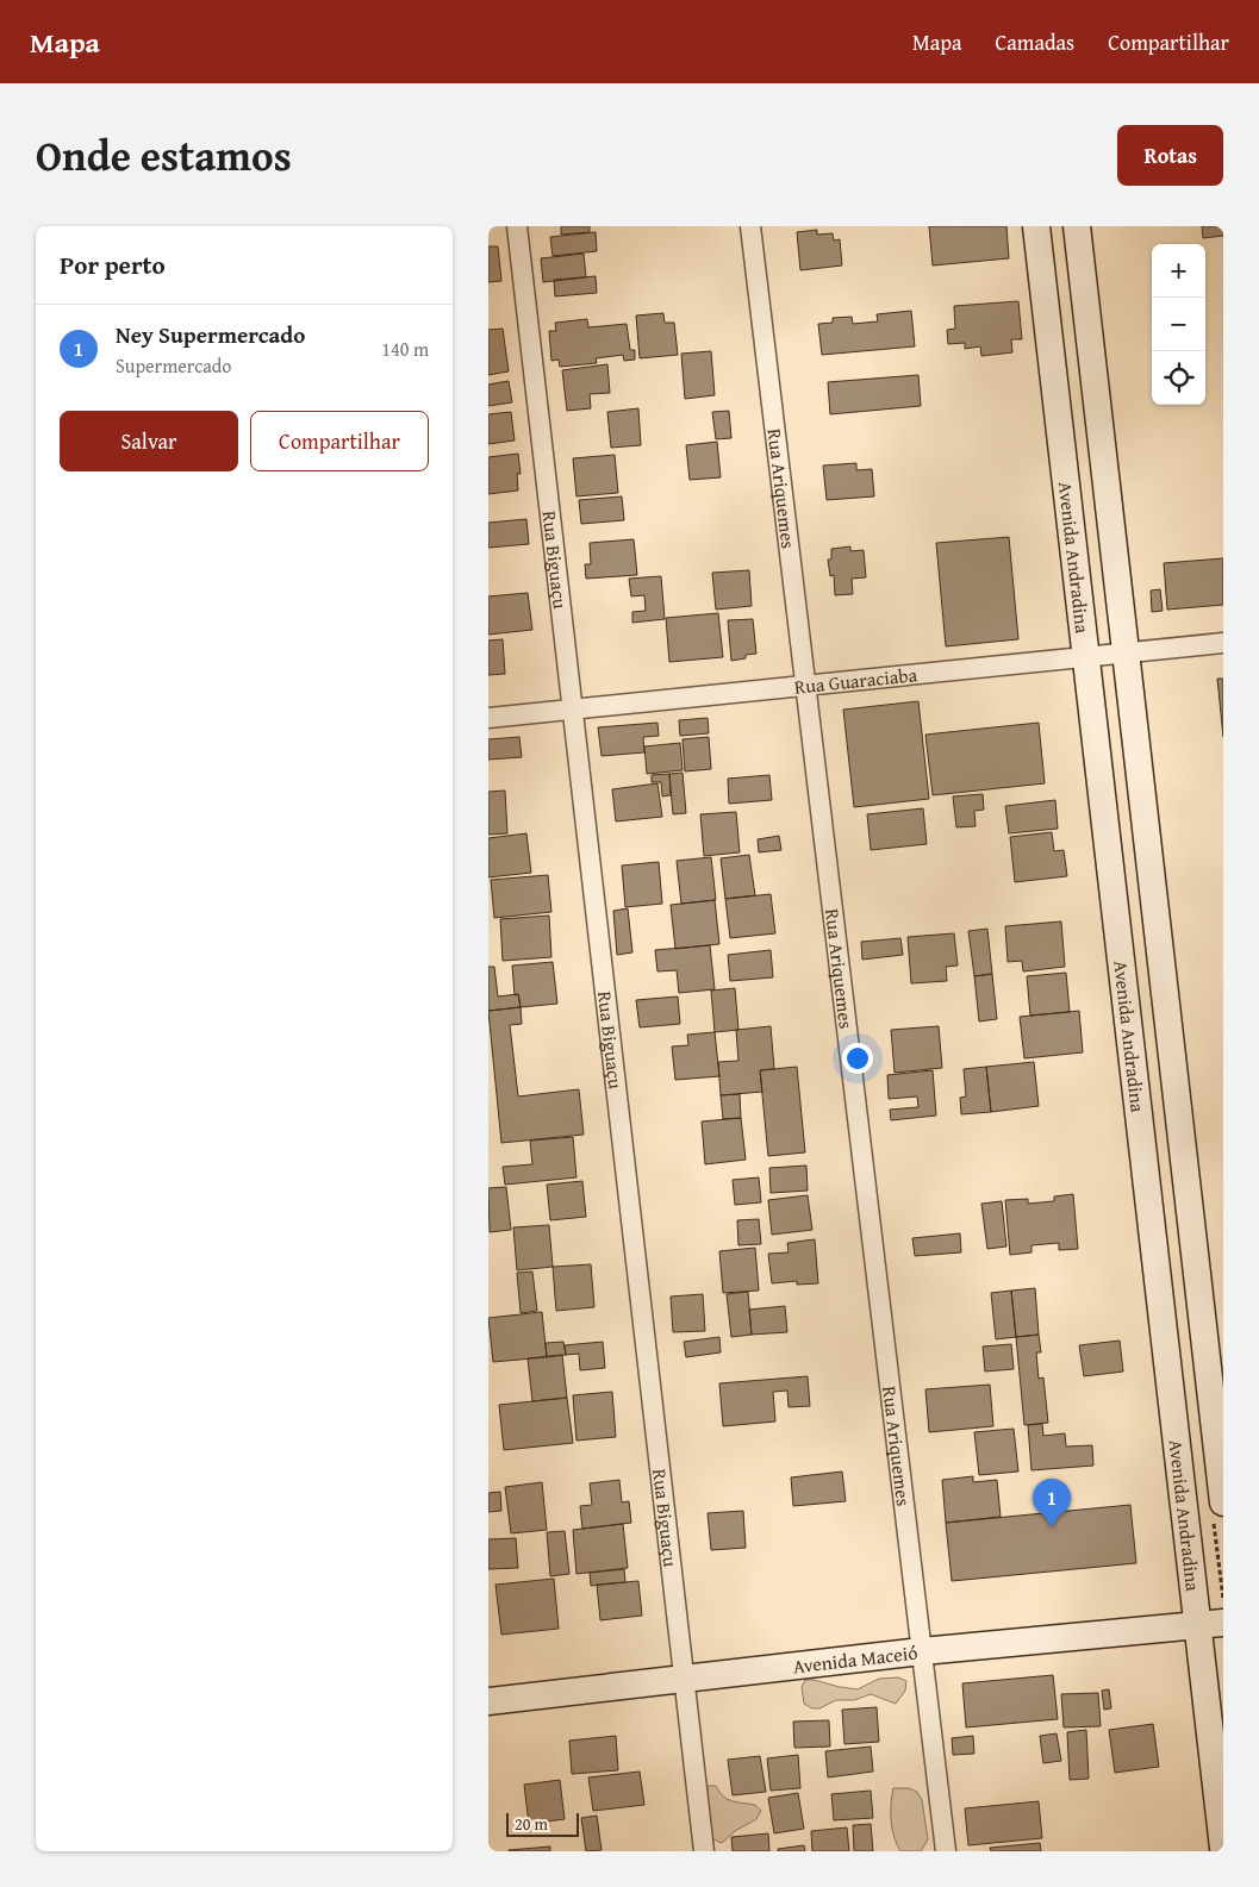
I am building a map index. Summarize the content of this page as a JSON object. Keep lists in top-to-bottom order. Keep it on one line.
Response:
{"streets":{"main road":["Avenida Andradina","Avenida Maceió"],"street":["Rua Ariquemes","Rua Biguaçu","Rua Guaraciaba"]},"crossings":[["Rua Ariquemes","Rua Guaraciaba"],["Rua Ariquemes","Avenida Maceió"],["Avenida Andradina","Rua Guaraciaba"],["Avenida Andradina","Avenida Maceió"],["Rua Biguaçu","Rua Guaraciaba"],["Rua Biguaçu","Avenida Maceió"]],"scale_bar":"20 m","page":{"header":"Mapa","nav":["Mapa","Camadas","Compartilhar"],"title":"Onde estamos","buttons":["Rotas",["Salvar","Compartilhar"]],"heading":"Por perto","map_buttons":["+","−"],"list":[{"mark":"1","name":"Ney Supermercado","note":"Supermercado","value":"140 m"}],"pins":"1","scale":"20 m"}}
